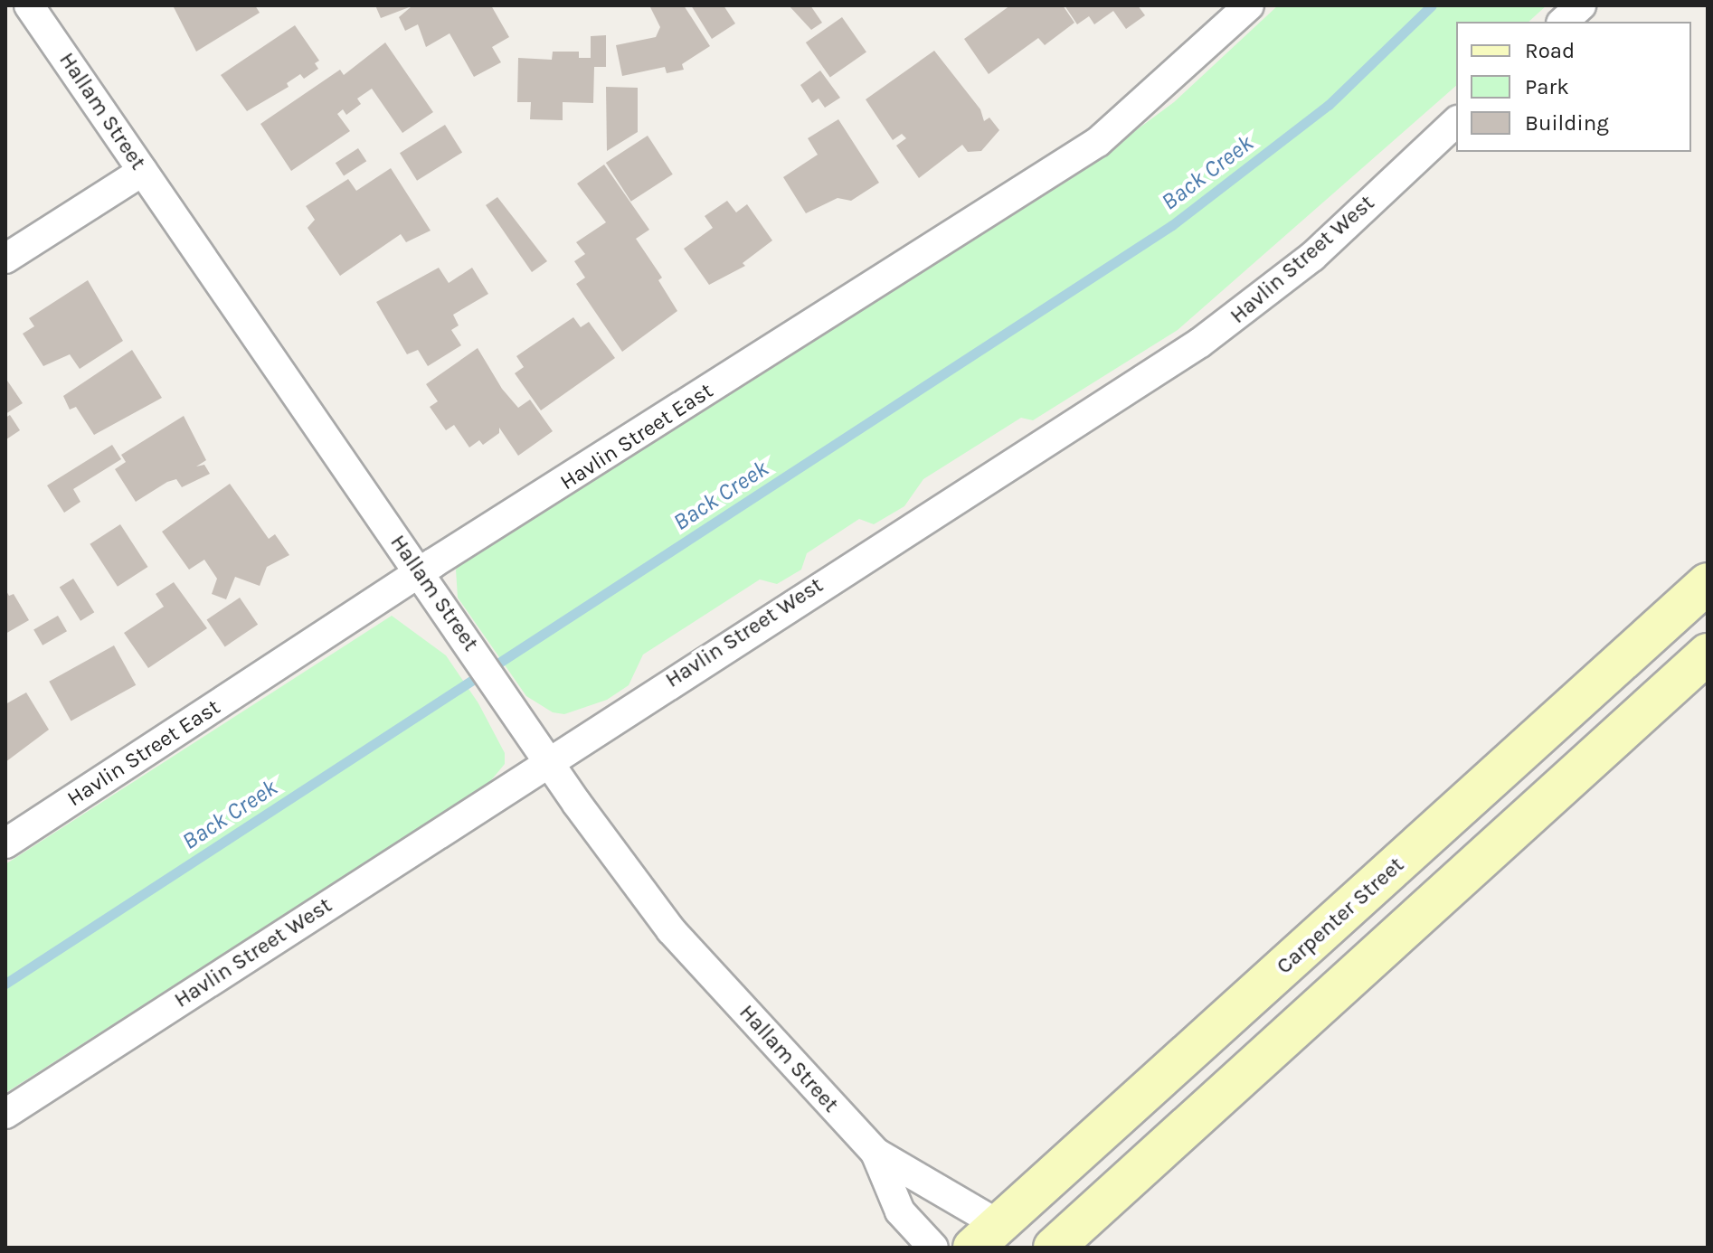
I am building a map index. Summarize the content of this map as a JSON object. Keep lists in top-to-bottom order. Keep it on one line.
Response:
{"streets":{"street":["Hallam Street","Havlin Street West","Havlin Street East","Carpenter Street"]},"crossings":[["Hallam Street","Havlin Street West"],["Hallam Street","Havlin Street East"],["Hallam Street","Carpenter Street"]],"water":["Back Creek"],"legend":["Road","Park","Building"]}
